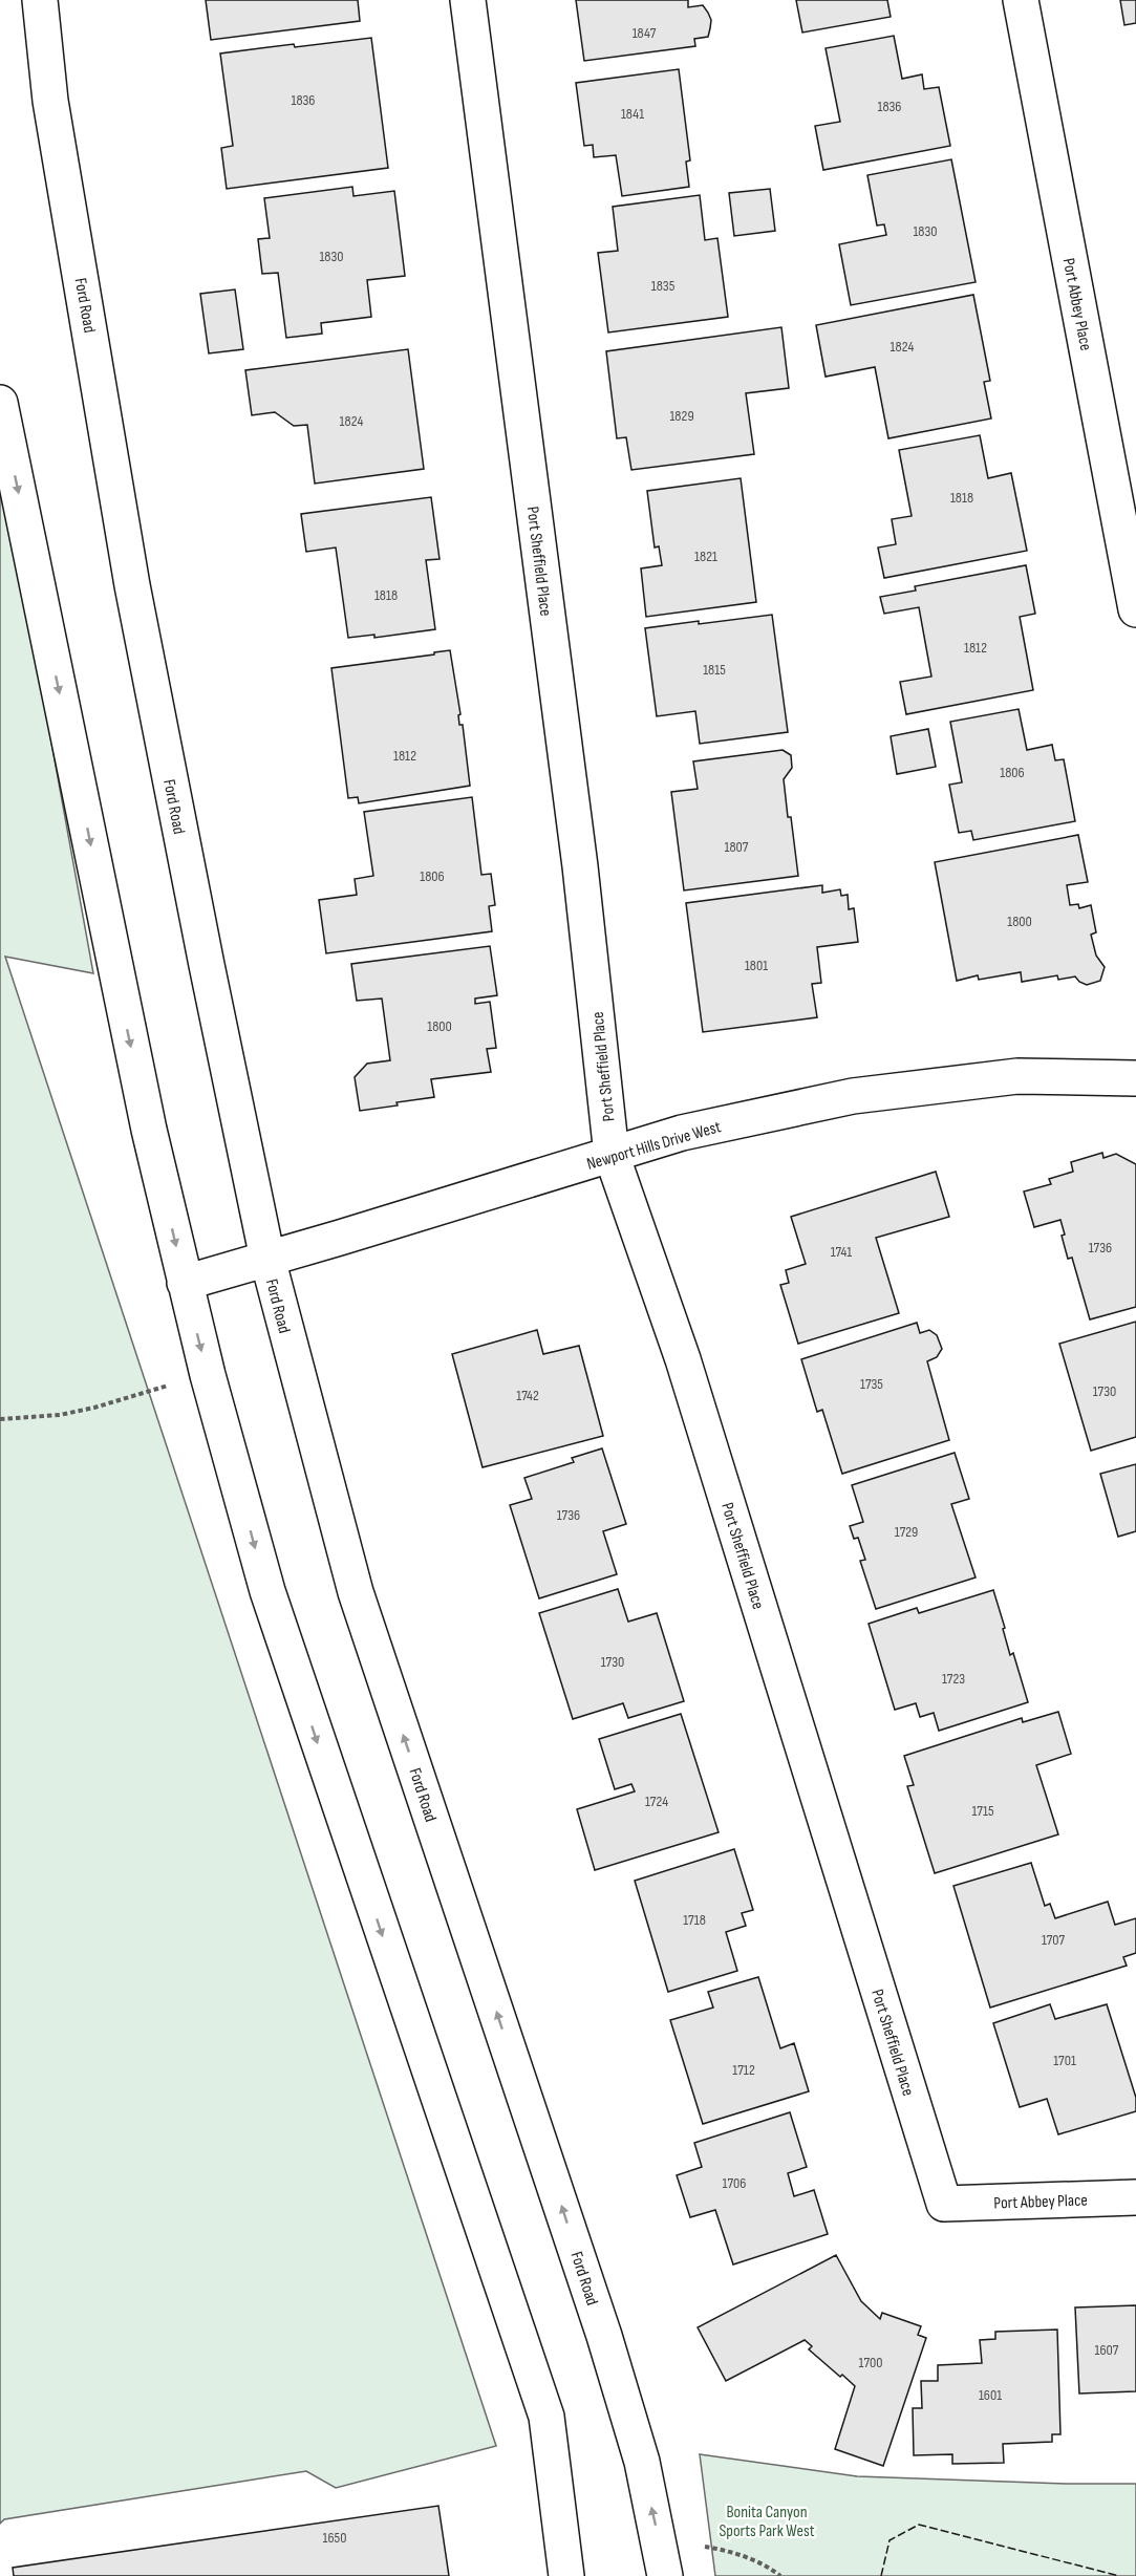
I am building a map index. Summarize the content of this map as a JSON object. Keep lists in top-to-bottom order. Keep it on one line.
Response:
{"streets":{"street":["Port Abbey Place","Ford Road","Port Sheffield Place","Newport Hills Drive West"]},"crossings":[["Port Abbey Place","Port Sheffield Place"],["Ford Road","Newport Hills Drive West"],["Port Sheffield Place","Newport Hills Drive West"]],"parks":["Bonita Canyon Sports Park West"],"house_numbers":["1847","1836","1836","1841","1830","1830","1835","1824","1829","1824","1818","1821","1818","1812","1815","1812","1806","1807","1806","1800","1801","1800","1736","1741","1735","1730","1742","1736","1729","1730","1723","1724","1715","1718","1707","1701","1712","1706","1607","1700","1601","1650"]}
